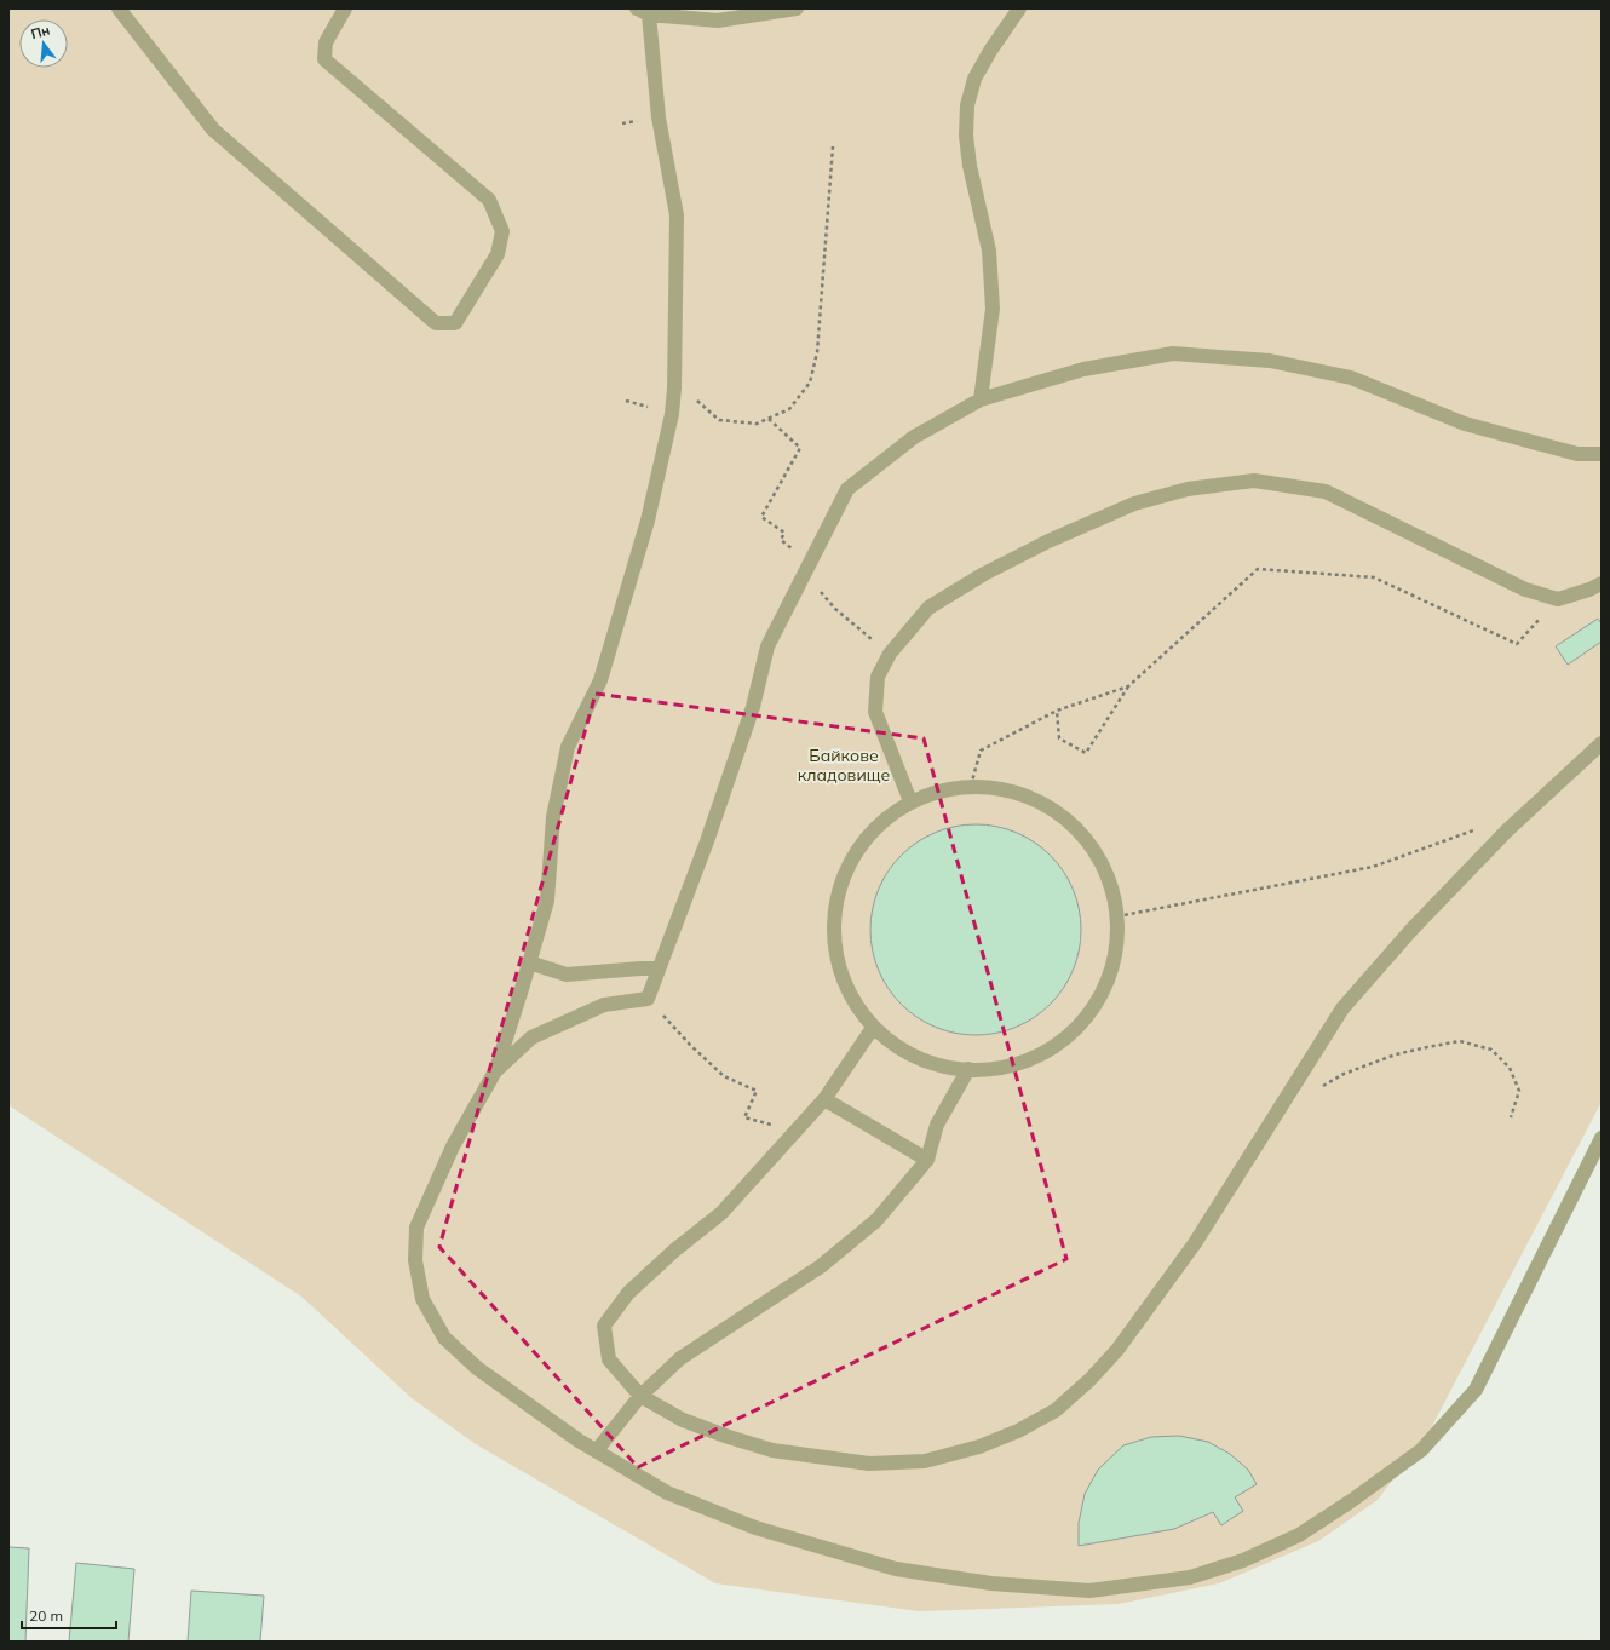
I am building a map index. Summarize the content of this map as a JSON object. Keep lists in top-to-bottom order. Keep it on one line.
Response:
{"parks":["Байкове кладовище"],"scale_bar":"20 m","north":"top"}
